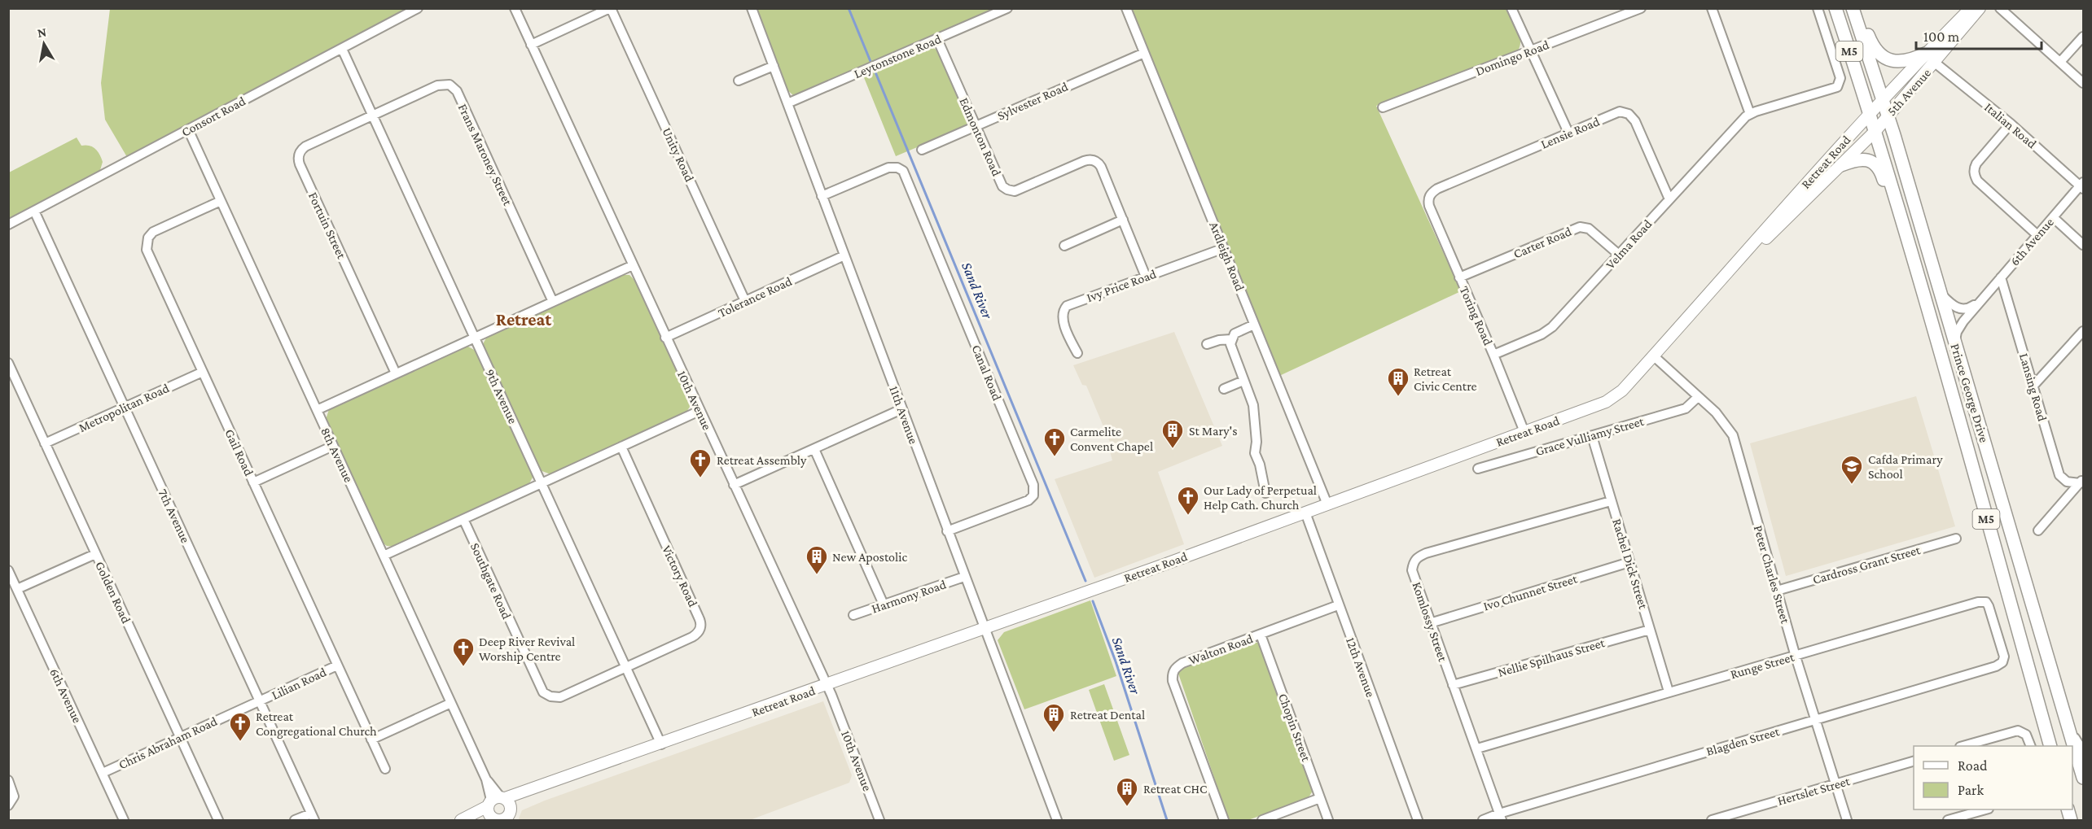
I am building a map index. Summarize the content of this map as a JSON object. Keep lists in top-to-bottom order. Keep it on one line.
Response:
{"streets":{"main road":["M5","5th Avenue","Retreat Road","Prince George Drive"],"street":["Leytonstone Road","Domingo Road","Sylvester Road","Consort Road","Italian Road","Lensie Road","Edmonton Road","Frans Maroney Street","Unity Road","Fortuin Street","6th Avenue","Carter Road","Velma Road","Ardleigh Road","Ivy Price Road","Tolerance Road","Toring Road","Canal Road","Lansing Road","9th Avenue","10th Avenue","Metropolitan Road","11th Avenue","Grace Vulliamy Street","Gail Road","8th Avenue","7th Avenue","Rachel Dick Street","Cardross Grant Street","Peter Charles Street","Victory Road","Southgate Road","Golden Road","Ivo Chunnet Street","Harmony Road","Komlossy Street","Walton Road","Nellie Spilhaus Street","Runge Street","12th Avenue","Lilian Road","Chopin Street","Blagden Street","Chris Abraham Road","Hertslet Street"]},"crossings":[["Leytonstone Road","Edmonton Road"],["Leytonstone Road","11th Avenue"],["5th Avenue","Italian Road"],["5th Avenue","Retreat Road"],["5th Avenue","Prince George Drive"],["Sylvester Road","Edmonton Road"],["Sylvester Road","Ardleigh Road"],["Consort Road","9th Avenue"],["Consort Road","8th Avenue"],["Consort Road","7th Avenue"],["Italian Road","6th Avenue"],["Lensie Road","Velma Road"],["Lensie Road","Toring Road"],["Edmonton Road","Ivy Price Road"],["Frans Maroney Street","Fortuin Street"],["Frans Maroney Street","9th Avenue"],["Unity Road","Tolerance Road"],["Retreat Road","Ardleigh Road"],["Retreat Road","Toring Road"],["Retreat Road","Prince George Drive"],["Retreat Road","9th Avenue"],["Retreat Road","10th Avenue"],["Retreat Road","11th Avenue"],["Retreat Road","8th Avenue"],["Retreat Road","Peter Charles Street"],["Retreat Road","12th Avenue"],["Fortuin Street","9th Avenue"],["6th Avenue","Lansing Road"],["6th Avenue","Prince George Drive"],["6th Avenue","Chris Abraham Road"],["Carter Road","Velma Road"],["Carter Road","Toring Road"],["Velma Road","Toring Road"],["Ardleigh Road","Ivy Price Road"],["Tolerance Road","10th Avenue"],["Tolerance Road","11th Avenue"],["Canal Road","11th Avenue"],["9th Avenue","Victory Road"],["9th Avenue","Southgate Road"],["Metropolitan Road","Gail Road"],["Metropolitan Road","7th Avenue"],["Metropolitan Road","Golden Road"],["11th Avenue","Harmony Road"],["Grace Vulliamy Street","Rachel Dick Street"],["Grace Vulliamy Street","Peter Charles Street"],["Gail Road","8th Avenue"],["Gail Road","Lilian Road"],["7th Avenue","Lilian Road"],["7th Avenue","Chris Abraham Road"],["Rachel Dick Street","Ivo Chunnet Street"],["Rachel Dick Street","Komlossy Street"],["Rachel Dick Street","Nellie Spilhaus Street"],["Rachel Dick Street","Runge Street"],["Cardross Grant Street","Peter Charles Street"],["Peter Charles Street","Runge Street"],["Peter Charles Street","Blagden Street"],["Peter Charles Street","Hertslet Street"],["Victory Road","Southgate Road"],["Golden Road","Chris Abraham Road"],["Ivo Chunnet Street","Komlossy Street"],["Komlossy Street","Nellie Spilhaus Street"],["Komlossy Street","Runge Street"],["Komlossy Street","Blagden Street"],["Walton Road","12th Avenue"],["Walton Road","Chopin Street"],["Runge Street","Blagden Street"],["Lilian Road","Chris Abraham Road"]],"districts":["Retreat"],"water":["Sand River"],"places":{"building":["Retreat Civic Centre","St Mary's","New Apostolic","Retreat Dental","Retreat CHC"],"church":["Carmelite Convent Chapel","Retreat Assembly","Our Lady of Perpetual Help Cath. Church","Deep River Revival Worship Centre","Retreat Congregational Church"],"school or university":["Cafda Primary School"]},"legend":["Road","Park"],"scale_bar":"100 m","north":"top"}
